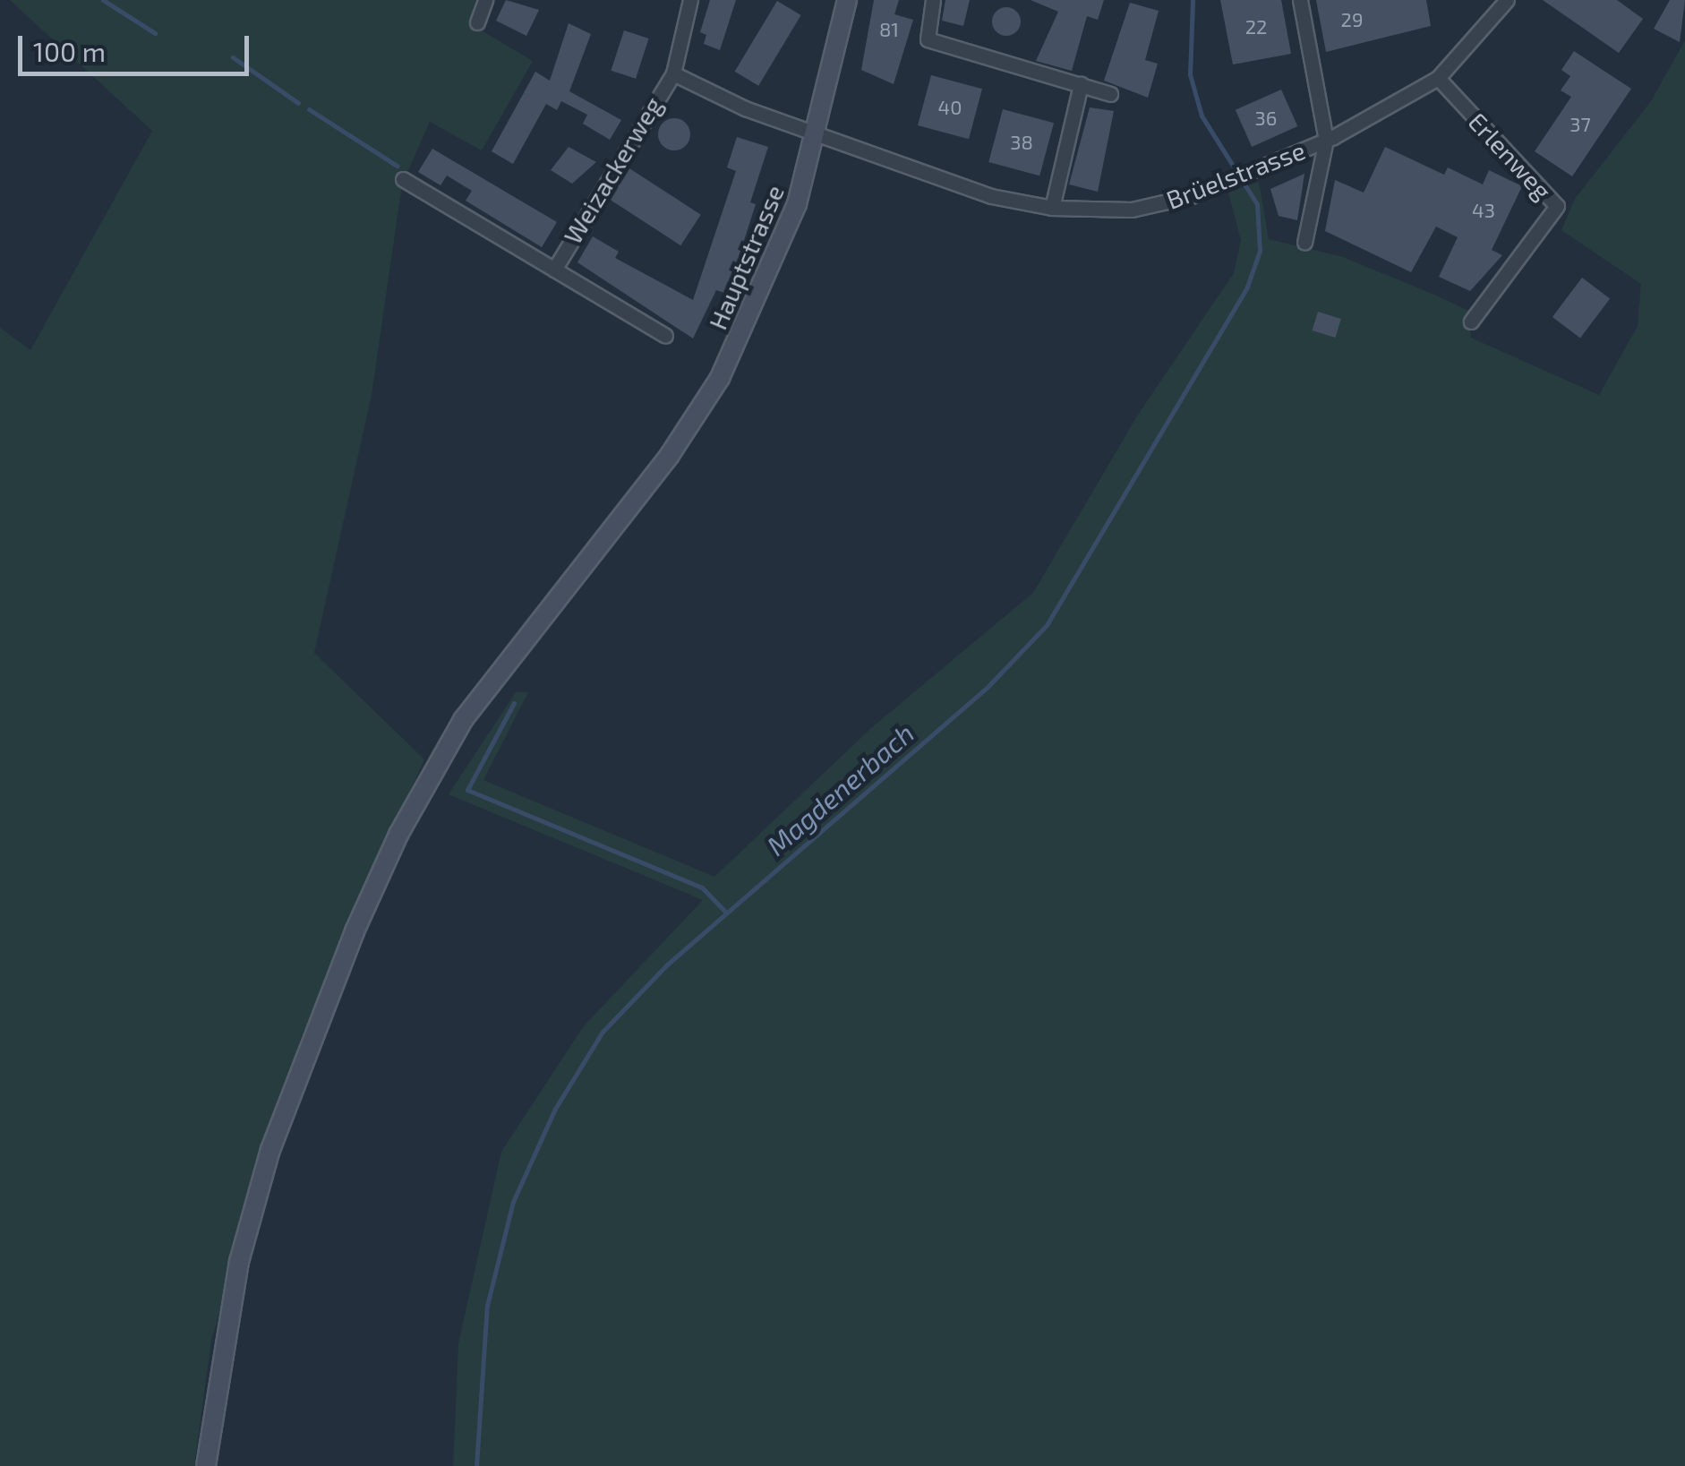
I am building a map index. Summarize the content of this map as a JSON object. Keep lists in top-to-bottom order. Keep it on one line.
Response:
{"streets":{"main road":["Hauptstrasse"],"street":["Erlenweg","Weizackerweg","Brüelstrasse"]},"crossings":[["Erlenweg","Brüelstrasse"],["Weizackerweg","Brüelstrasse"],["Weizackerweg","Hauptstrasse"],["Brüelstrasse","Hauptstrasse"]],"water":["Magdenerbach"],"house_numbers":["29","22","81","40","36","37","38","43"],"scale_bar":"100 m"}
